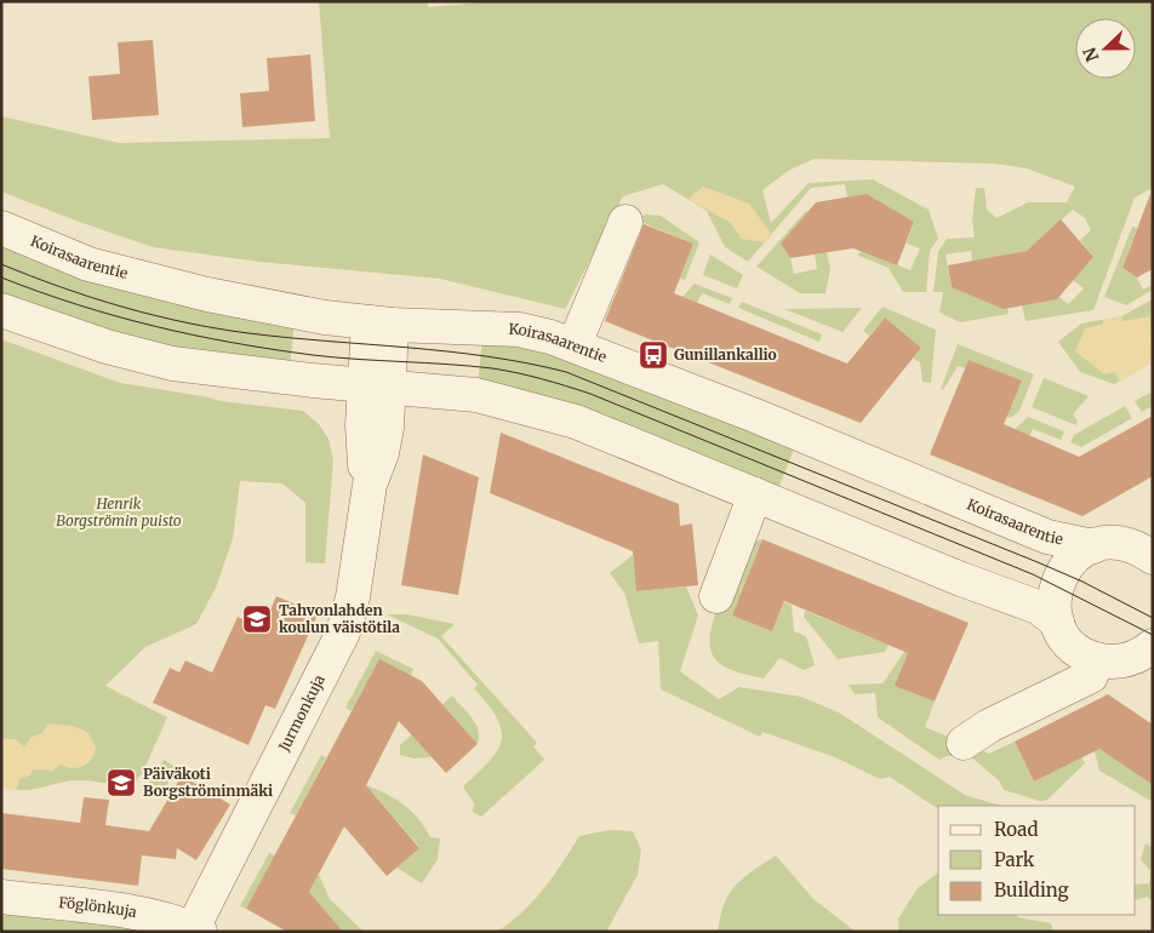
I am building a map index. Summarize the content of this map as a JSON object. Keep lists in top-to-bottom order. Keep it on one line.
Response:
{"streets":{"street":["Koirasaarentie","Jurmonkuja","Föglönkuja"]},"crossings":[["Koirasaarentie","Jurmonkuja"],["Jurmonkuja","Föglönkuja"]],"parks":["Henrik Borgströmin puisto"],"places":{"bus stop":["Gunillankallio"],"school or university":["Tahvonlahden koulun väistötila","Päiväkoti Borgströminmäki"]},"legend":["Road","Park","Building"],"north":"left"}
